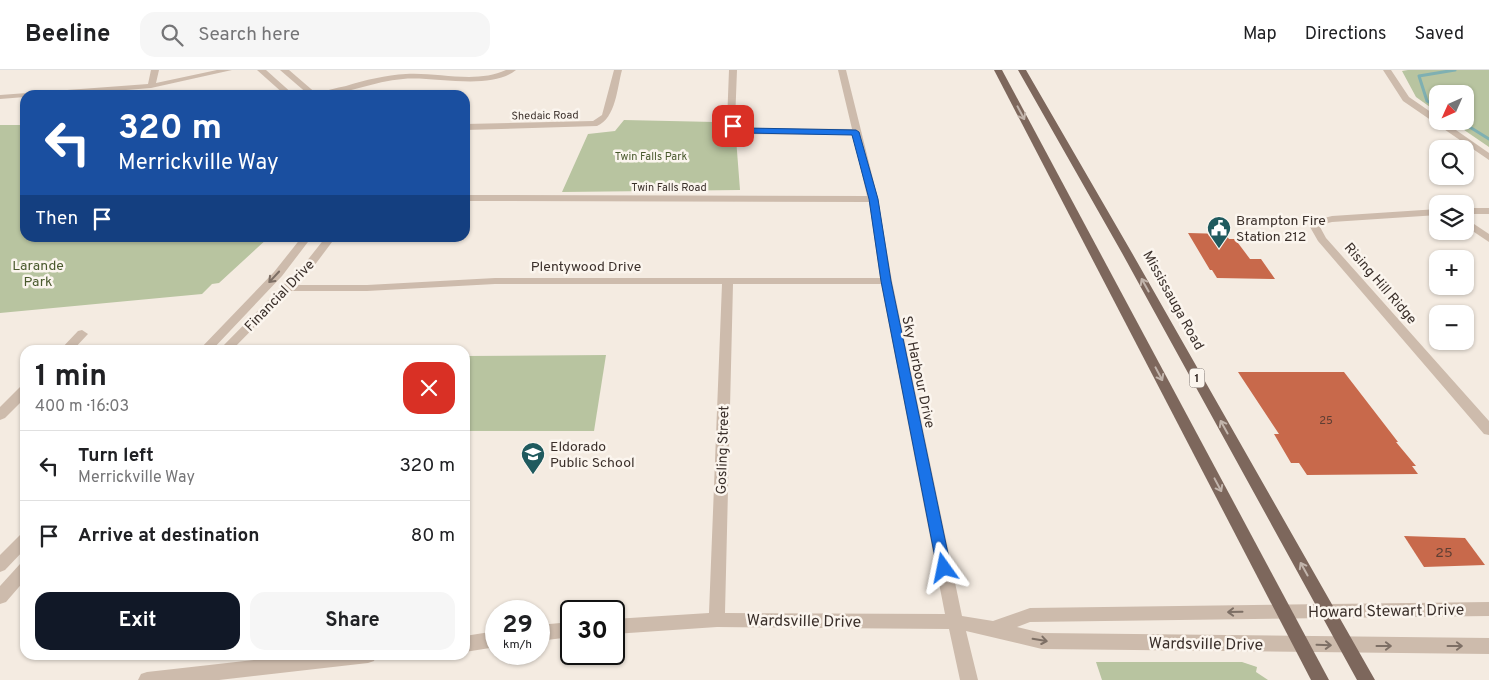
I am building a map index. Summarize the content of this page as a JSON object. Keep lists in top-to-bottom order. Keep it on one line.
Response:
{"streets":{"main road":["Mississauga Road","1"],"street":["Shedaic Road","Twin Falls Road","Plentywood Drive","Rising Hill Ridge","Financial Drive","Sky Harbour Drive","Gosling Street","Howard Stewart Drive","Wardsville Drive"]},"crossings":[["Twin Falls Road","Sky Harbour Drive"],["Plentywood Drive","Financial Drive"],["Plentywood Drive","Sky Harbour Drive"],["Plentywood Drive","Gosling Street"],["Mississauga Road","Howard Stewart Drive"],["Sky Harbour Drive","Wardsville Drive"],["1","Howard Stewart Drive"],["1","Wardsville Drive"],["Gosling Street","Wardsville Drive"],["Howard Stewart Drive","Wardsville Drive"]],"parks":["Twin Falls Park","Larande Park"],"places":{"public building":["Brampton Fire Station 212"],"school or university":["Eldorado Public School"]},"house_numbers":["25","25"],"north":"bottom left","page":{"header":"Beeline","search":"Search here","nav":["Map","Directions","Saved"],"map_buttons":["+","−"],"turn":["320 m","Merrickville Way"],"then":"Then","heading":["1 min","400 m · 16:03"],"list":[{"name":"Turn left","note":"Merrickville Way","value":"320 m"},{"name":"Arrive at destination","value":"80 m"}],"buttons":["Exit","Share"],"speed":"29 km/h","limit":"30"}}
